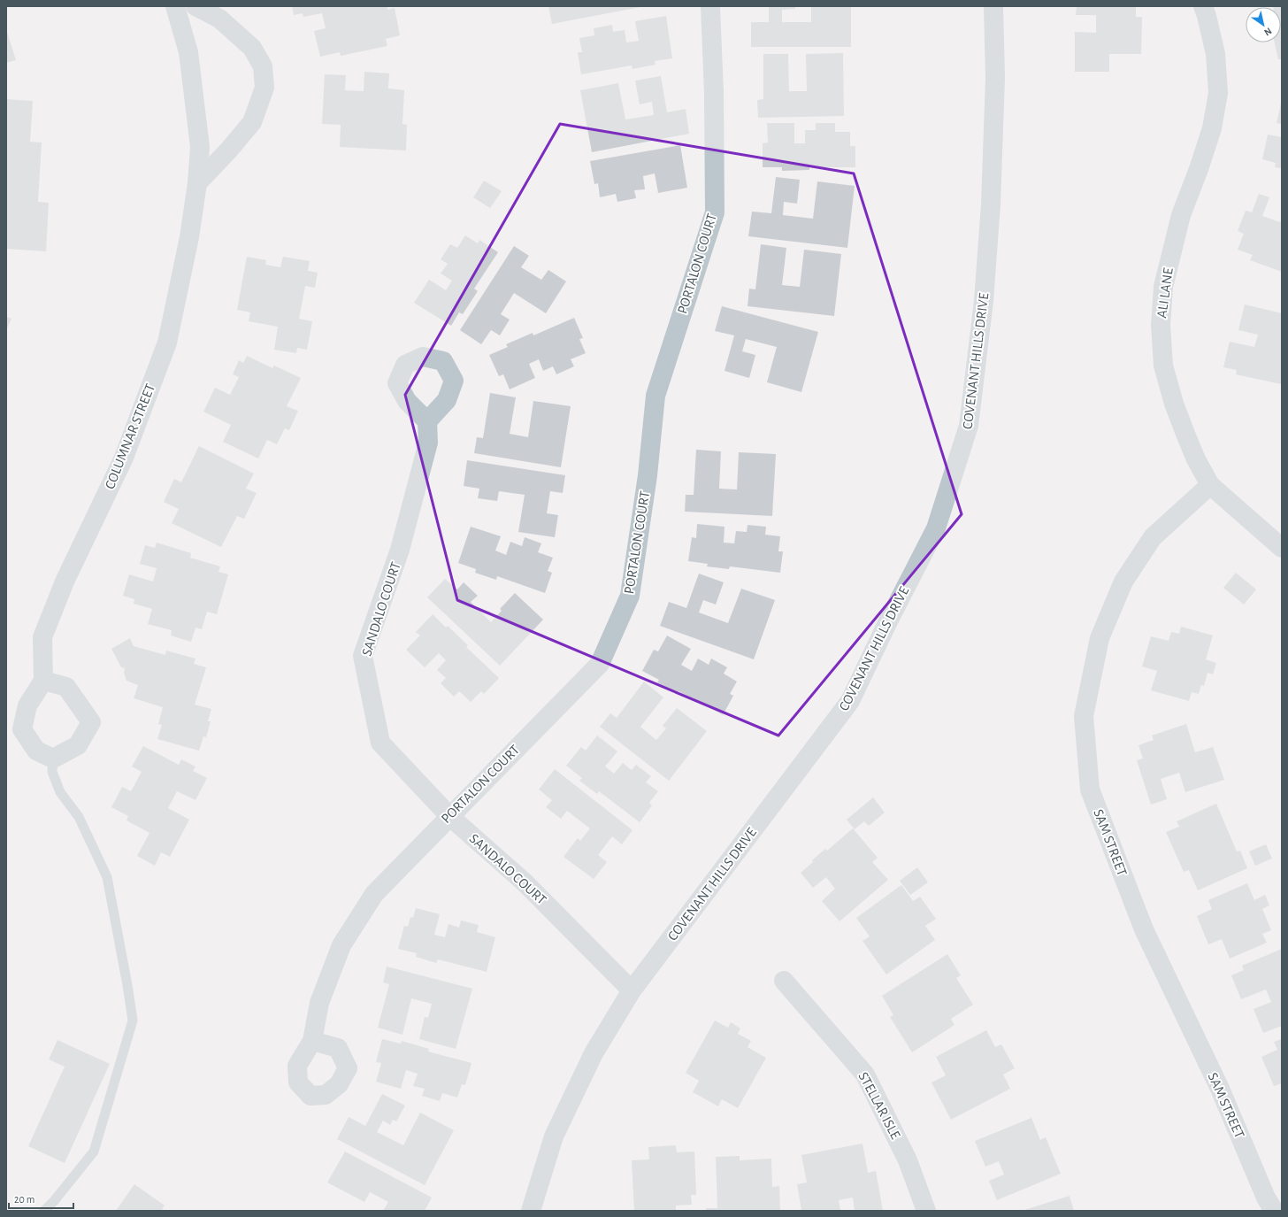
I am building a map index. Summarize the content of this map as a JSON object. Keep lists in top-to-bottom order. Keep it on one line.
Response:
{"streets":{"street":["PORTALON COURT","ALI LANE","COVENANT HILLS DRIVE","COLUMNAR STREET","SANDALO COURT","SAM STREET","STELLAR ISLE"]},"crossings":[["PORTALON COURT","SANDALO COURT"],["ALI LANE","SAM STREET"],["COVENANT HILLS DRIVE","SANDALO COURT"]],"scale_bar":"20 m","north":"bottom right"}
